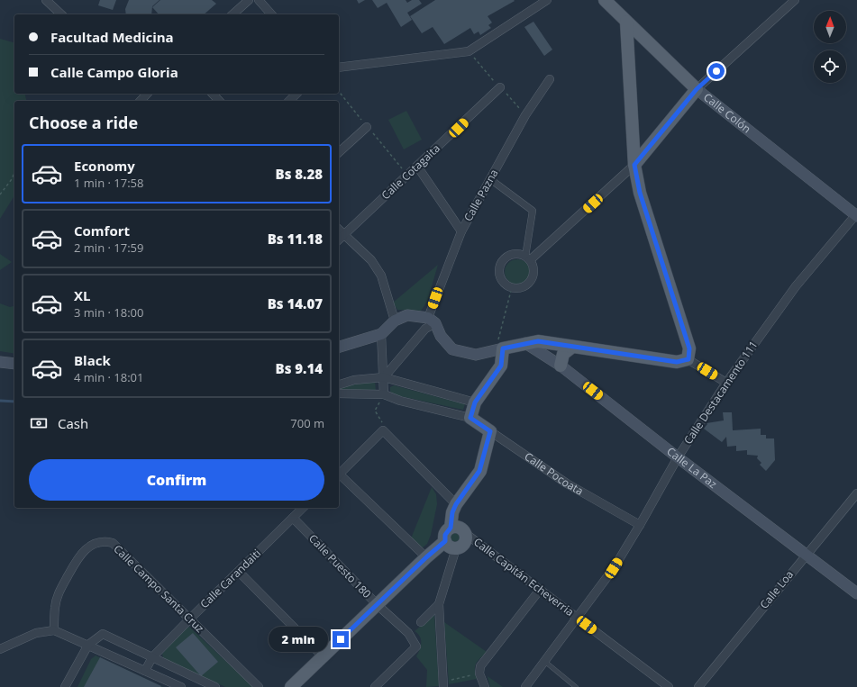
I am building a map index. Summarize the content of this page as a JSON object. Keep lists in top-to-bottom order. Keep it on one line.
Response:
{"streets":{"main road":["Calle Colón","Calle La Paz","Calle Pocoata"],"street":["Calle Cotagaita","Calle Pazna","Calle Destacamento 111","Calle Puesto 180","Calle Capitán Echeverria","Calle Carandaiti","Calle Campo Santa Cruz","Calle Loa"]},"crossings":[["Calle Colón","Calle Destacamento 111"],["Calle Destacamento 111","Calle La Paz"],["Calle Destacamento 111","Calle Pocoata"],["Calle Destacamento 111","Calle Capitán Echeverria"],["Calle La Paz","Calle Loa"],["Calle Puesto 180","Calle Carandaiti"],["Calle Carandaiti","Calle Campo Santa Cruz"]],"north":"top","page":{"banner":["Facultad Medicina","Calle Campo Gloria"],"heading":"Choose a ride","list":[{"name":"Economy","note":"1 min · 17:58","value":"Bs 8.28"},{"name":"Comfort","note":"2 min · 17:59","value":"Bs 11.18"},{"name":"XL","note":"3 min · 18:00","value":"Bs 14.07"},{"name":"Black","note":"4 min · 18:01","value":"Bs 9.14"}],"pay":["Cash","700 m"],"buttons":"Confirm","bubble":"2 min"}}
